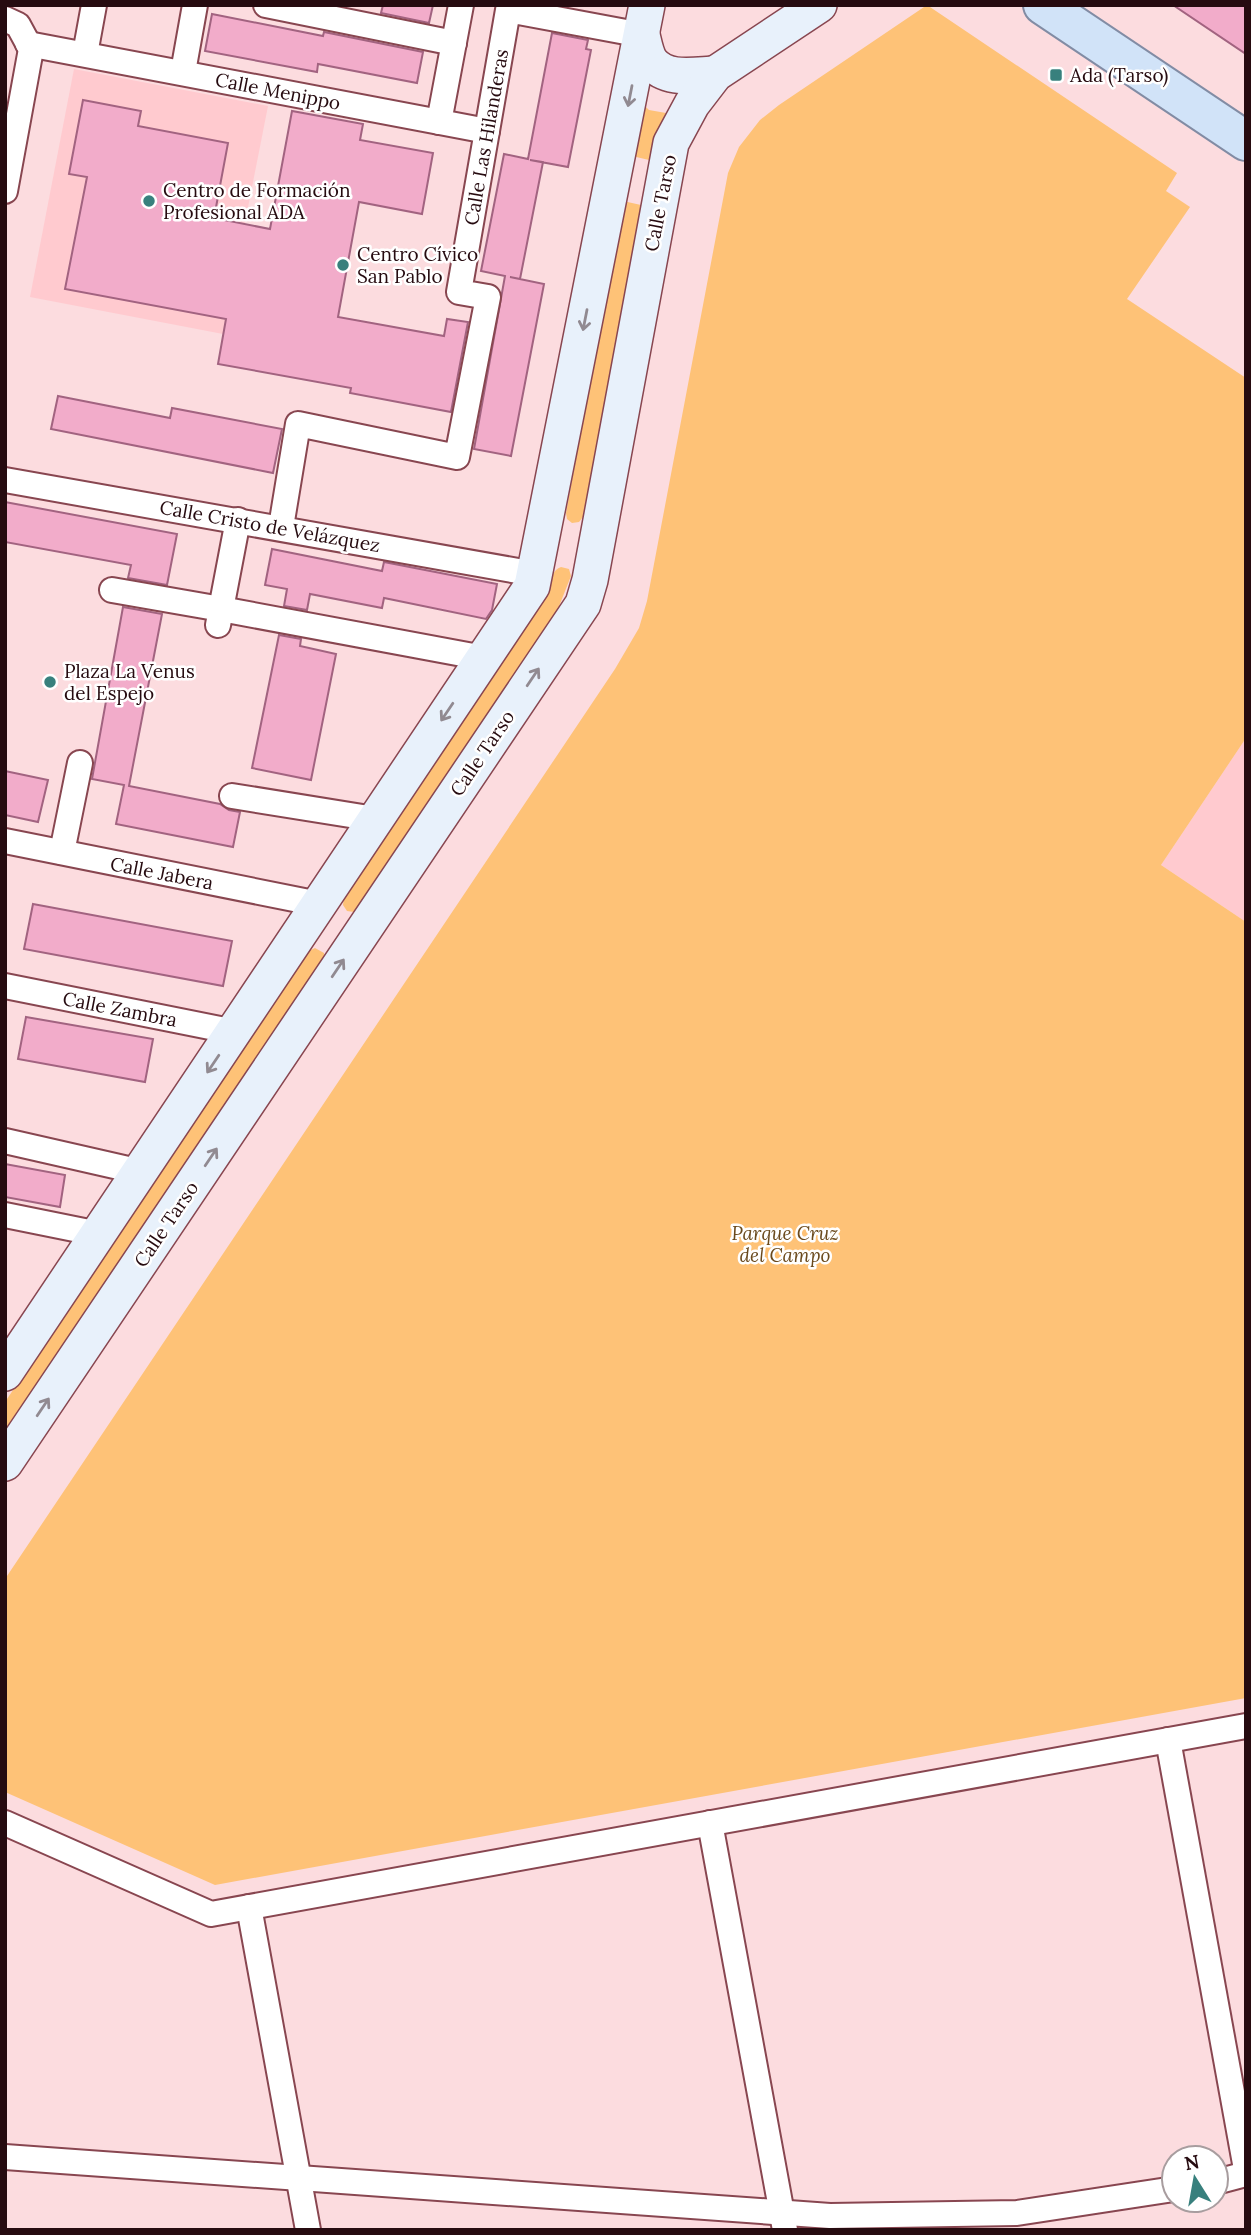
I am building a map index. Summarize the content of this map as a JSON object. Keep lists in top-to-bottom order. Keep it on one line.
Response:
{"streets":{"street":["Calle Menippo","Calle Las Hilanderas","Calle Tarso","Calle Cristo de Velázquez","Calle Jabera","Calle Zambra"]},"crossings":[["Calle Menippo","Calle Las Hilanderas"],["Calle Las Hilanderas","Calle Cristo de Velázquez"]],"parks":["Parque Cruz del Campo"],"places":{"transit":["Ada (Tarso)"],"other":["Centro de Formación Profesional ADA","Centro Cívico San Pablo","Plaza La Venus del Espejo"]},"north":"top"}
